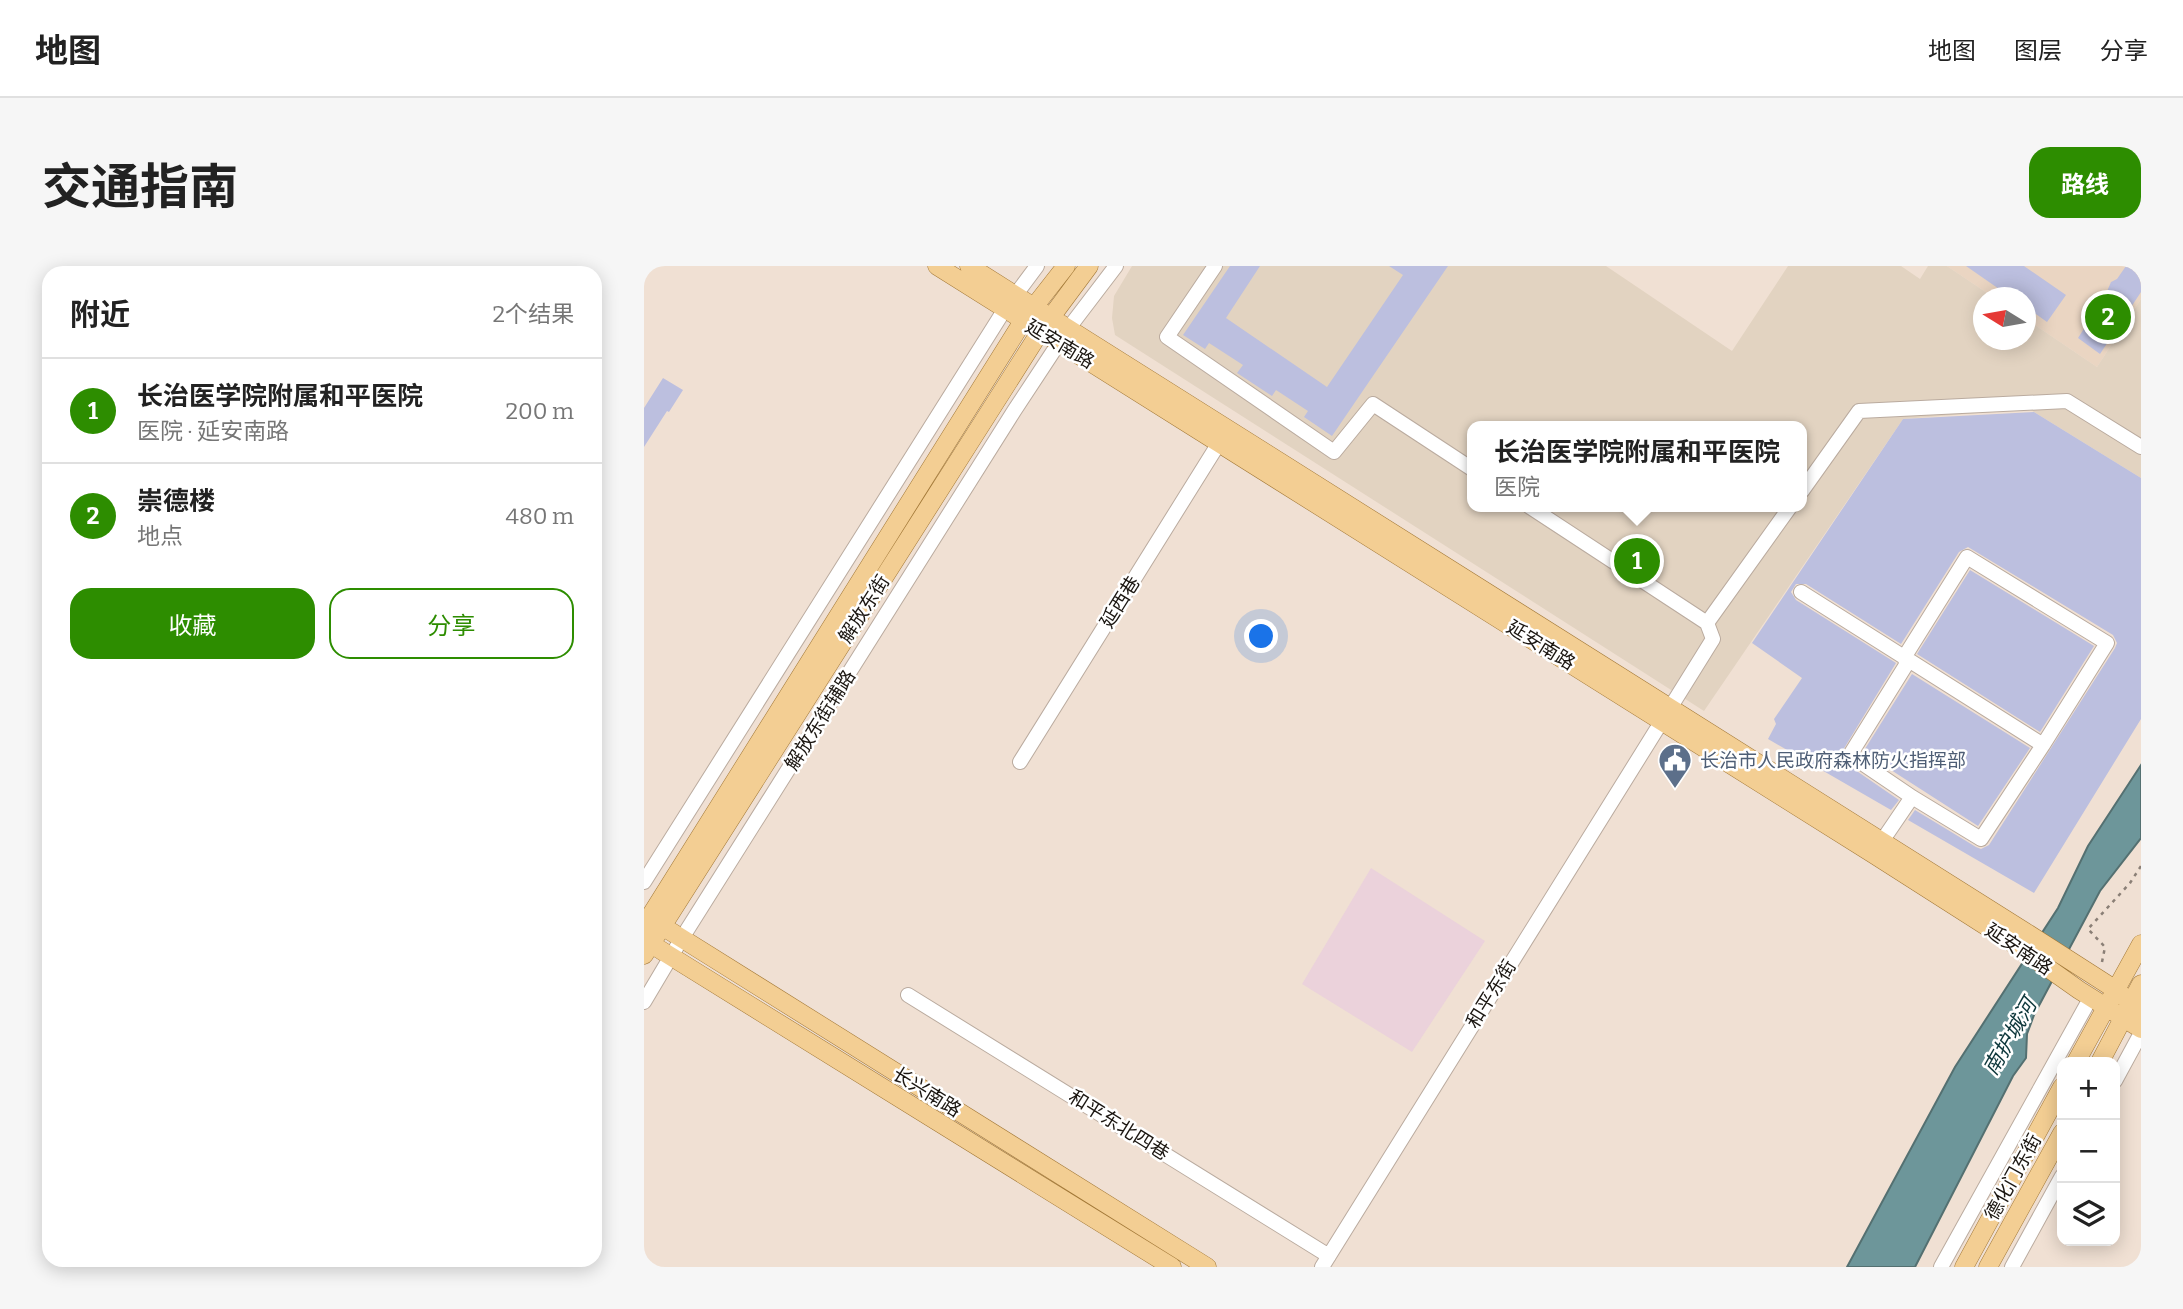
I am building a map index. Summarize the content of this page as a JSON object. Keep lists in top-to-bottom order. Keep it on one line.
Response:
{"streets":{"main road":["延安南路","解放东街","长兴南路","德化门东街"],"street":["延西巷","解放东街辅路","和平东街","和平东北四巷"]},"crossings":[["延安南路","延西巷"],["延安南路","解放东街"],["延安南路","解放东街辅路"],["延安南路","和平东街"],["解放东街","长兴南路"],["解放东街辅路","长兴南路"],["和平东街","和平东北四巷"]],"water":["南护城河"],"places":{"public building":["长治市人民政府森林防火指挥部"]},"north":"left","page":{"header":"地图","nav":["地图","图层","分享"],"title":"交通指南","buttons":["路线",["收藏","分享"]],"heading":["附近","2个结果"],"pins":["2","1"],"list":[{"mark":"1","name":"长治医学院附属和平医院","note":"医院 · 延安南路","value":"200 m"},{"mark":"2","name":"崇德楼","note":"地点","value":"480 m"}],"popup":["长治医学院附属和平医院","医院"],"map_buttons":["+","−"]}}
